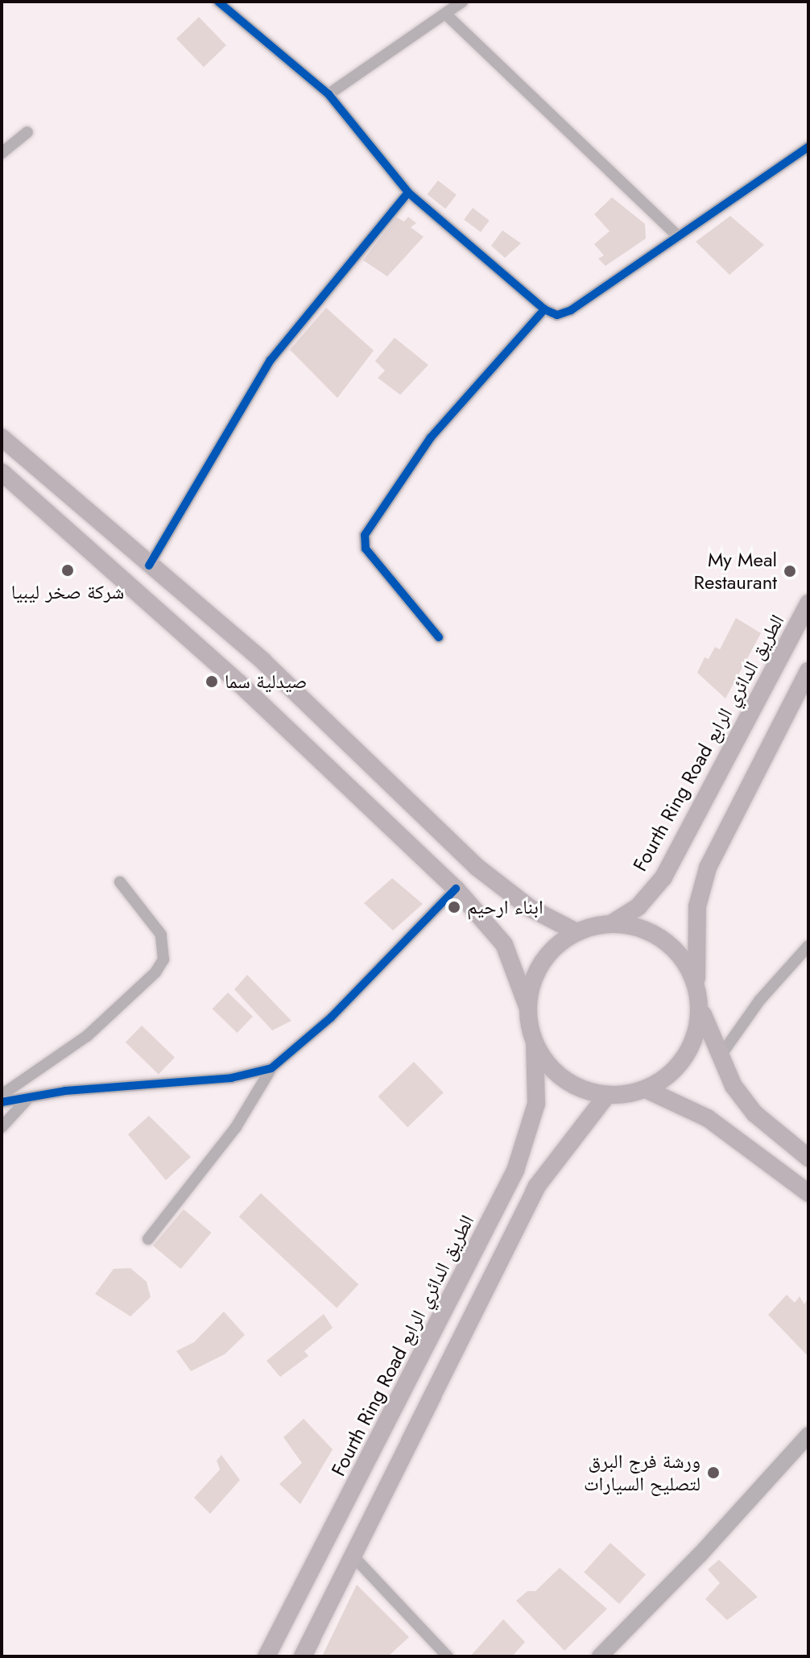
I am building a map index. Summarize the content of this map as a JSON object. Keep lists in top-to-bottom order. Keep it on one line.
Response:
{"streets":{"main road":["Fourth Ring Road الطريق الدائري الرابع"]},"places":["شركة صخر ليبيا","My Meal Restaurant","صيدلية سما","ابناء ارحيم","ورشة فرج البرق لتصليح السيارات"]}
